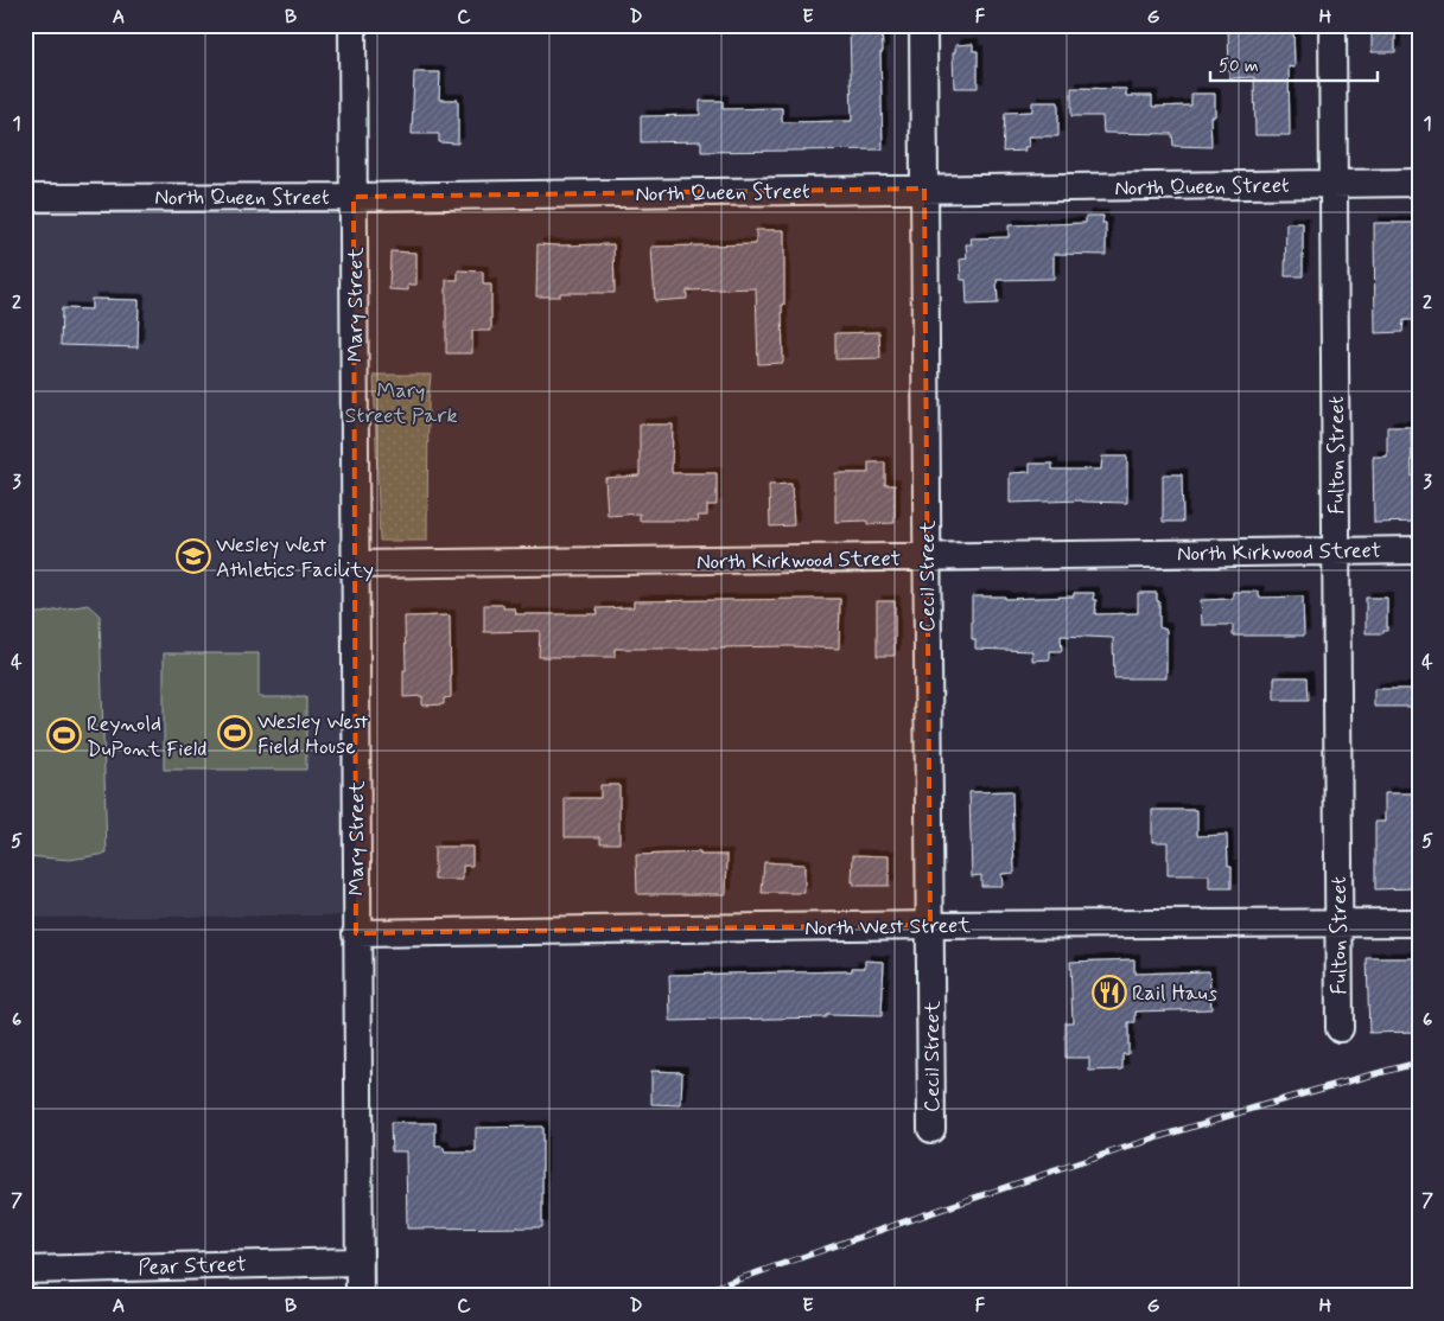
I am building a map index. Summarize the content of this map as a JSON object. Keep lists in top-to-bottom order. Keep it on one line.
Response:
{"streets":{"street":["North Queen Street","Mary Street","Fulton Street","North Kirkwood Street","Cecil Street","North West Street","Pear Street"]},"crossings":[["North Queen Street","Mary Street"],["North Queen Street","Fulton Street"],["North Queen Street","Cecil Street"],["Mary Street","North Kirkwood Street"],["Mary Street","North West Street"],["Mary Street","Pear Street"],["Fulton Street","North Kirkwood Street"],["Fulton Street","North West Street"],["North Kirkwood Street","Cecil Street"],["Cecil Street","North West Street"]],"parks":["Mary Street Park"],"places":{"school or university":["Wesley West Athletics Facility"],"sports":["Wesley West Field House","Reynold DuPont Field"],"restaurant":["Rail Haus"]},"scale_bar":"50 m","grid":{"columns":["A","B","C","D","E","F","G","H"],"rows":["1","2","3","4","5","6","7"]}}
